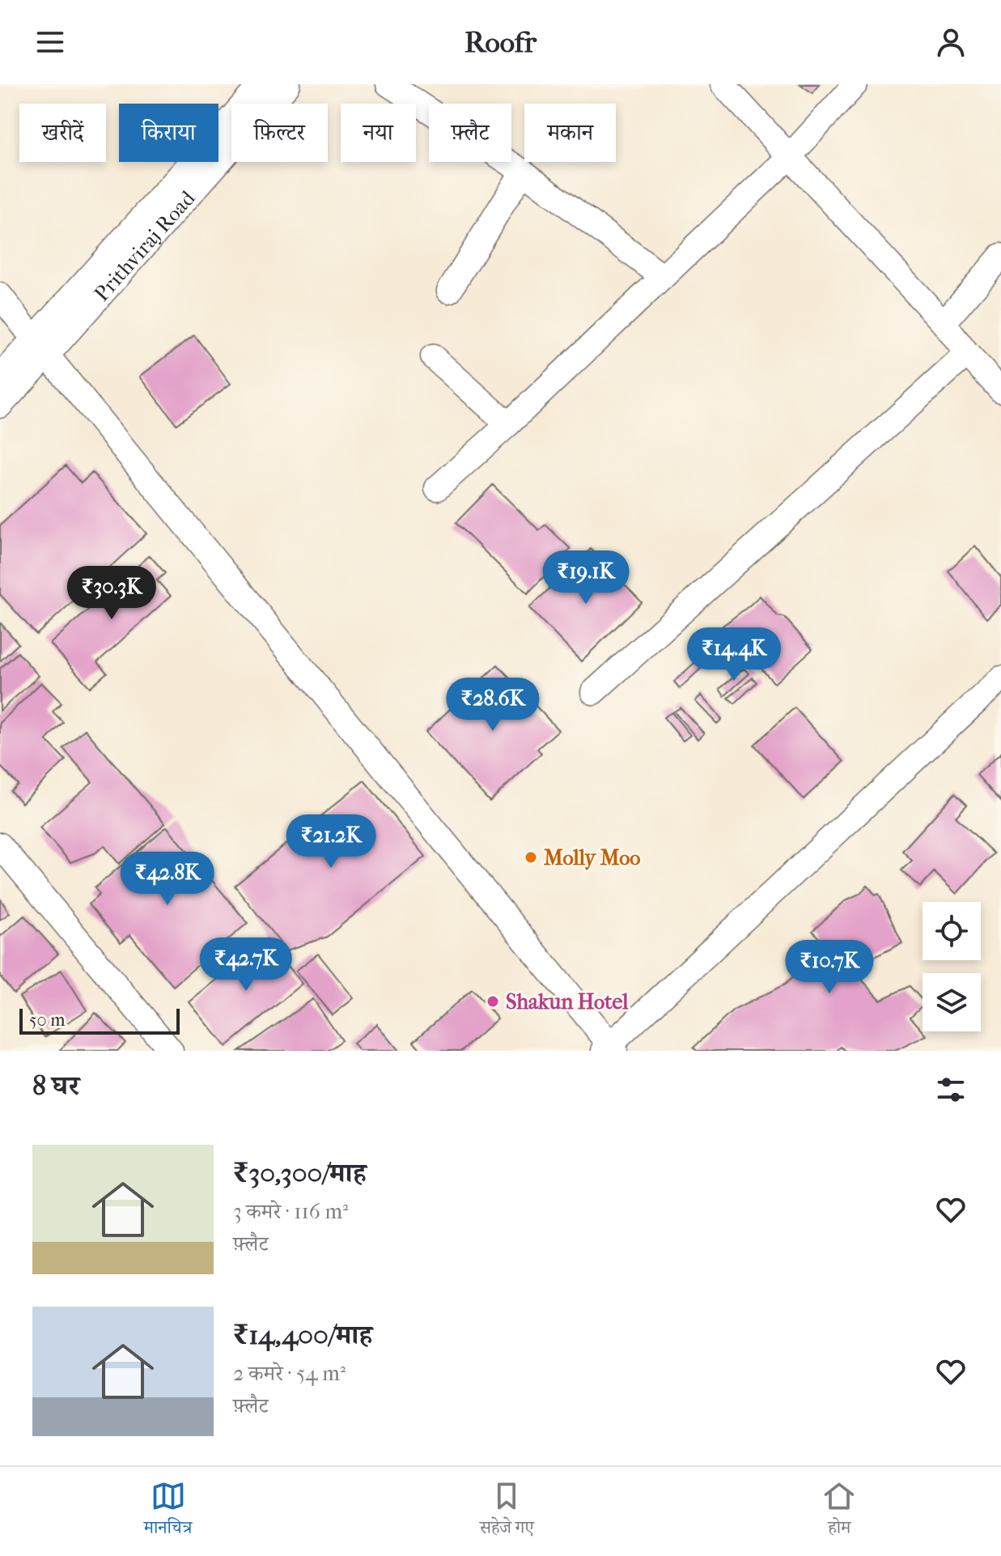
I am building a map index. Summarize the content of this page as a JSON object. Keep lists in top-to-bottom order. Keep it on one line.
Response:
{"streets":{"street":["Prithviraj Road"]},"places":["Molly Moo","Shakun Hotel"],"scale_bar":"50 m","page":{"header":"Roofr","chip":["खरीदें","किराया","फ़िल्टर","नया","फ़्लैट","मकान"],"price":["₹19.1K","₹30.3K","₹14.4K","₹28.6K","₹21.2K","₹42.8K","₹42.7K","₹10.7K"],"scale":"50 m","heading":"8 घर","list":[{"name":"₹30,300/माह","note":"3 कमरे · 116 m² · फ़्लैट"},{"name":"₹14,400/माह","note":"2 कमरे · 54 m² · फ़्लैट"}],"tabs":["मानचित्र","सहेजे गए","होम"]}}
